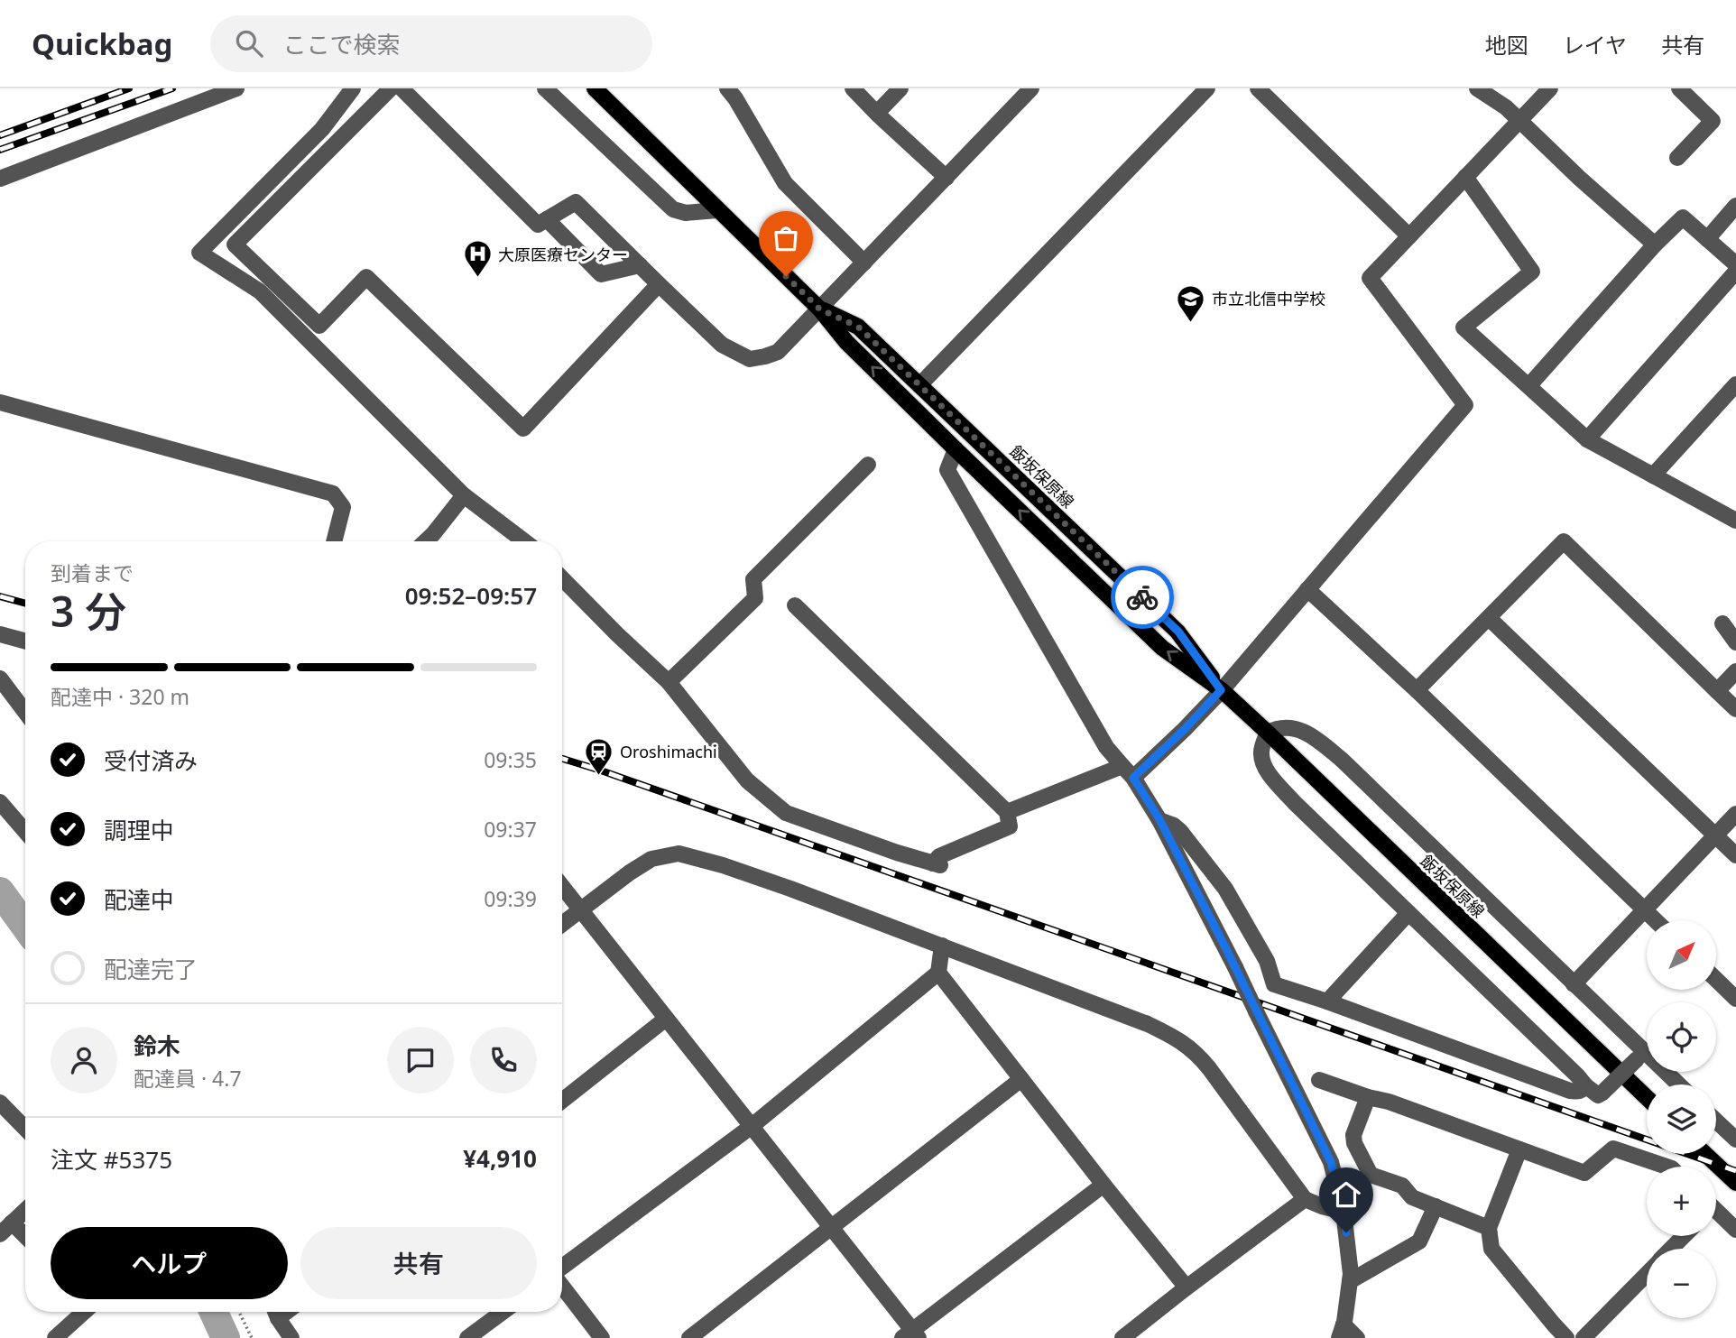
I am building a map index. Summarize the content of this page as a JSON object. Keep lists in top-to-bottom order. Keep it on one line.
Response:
{"streets":{"main road":["飯坂保原線"]},"places":{"hospital":["大原医療センター"],"school or university":["市立北信中学校"],"station":["Oroshimachi"]},"north":"top right","page":{"header":"Quickbag","search":"ここで検索","nav":["地図","レイヤ","共有"],"heading":["3 分","到着まで","09:52–09:57"],"panel":["鈴木","配達員 · 4.7","注文 #5375","¥4,910"],"bar":"配達中 · 320 m","list":[["受付済み","09:35"],["調理中","09:37"],["配達中","09:39"],"配達完了"],"map_buttons":["+","−"],"buttons":["ヘルプ","共有"]}}
